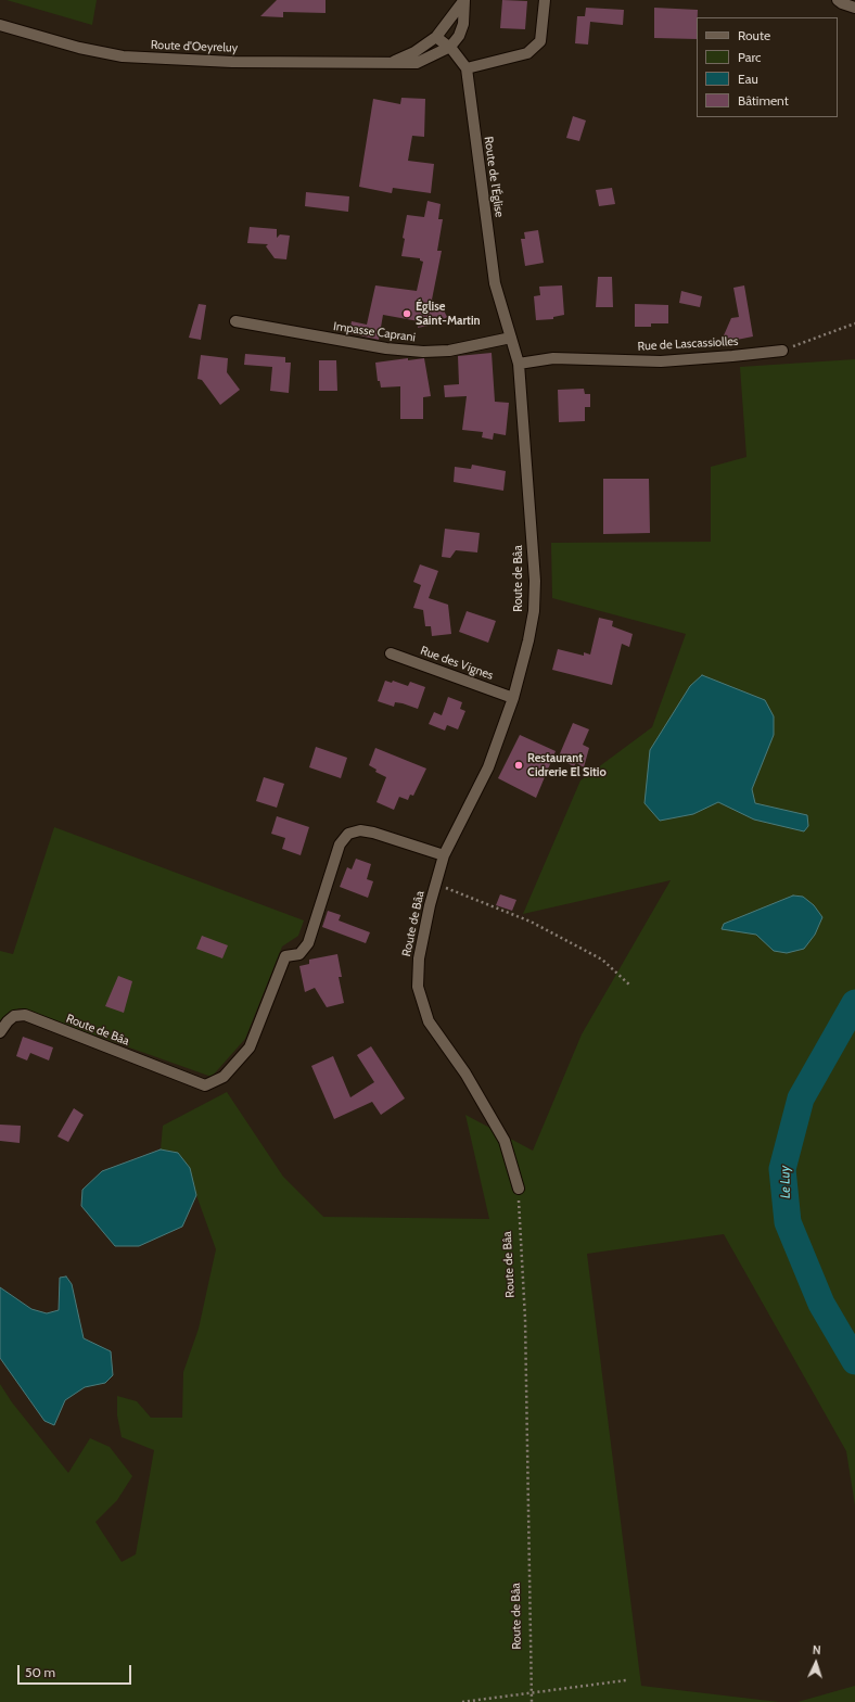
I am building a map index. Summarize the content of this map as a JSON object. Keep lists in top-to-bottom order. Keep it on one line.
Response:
{"streets":{"street":["Route d'Oeyreluy","Route de l'Église","Impasse Caprani","Rue de Lascassiolles","Route de Bâa","Rue des Vignes"]},"crossings":[["Route de l'Église","Impasse Caprani"],["Route de l'Église","Rue de Lascassiolles"],["Route de l'Église","Route de Bâa"],["Rue de Lascassiolles","Route de Bâa"],["Route de Bâa","Rue des Vignes"]],"water":["Le Luy"],"places":["Église Saint-Martin","Restaurant Cidrerie El Sitio"],"legend":["Route","Parc","Eau","Bâtiment"],"scale_bar":"50 m","north":"top"}
